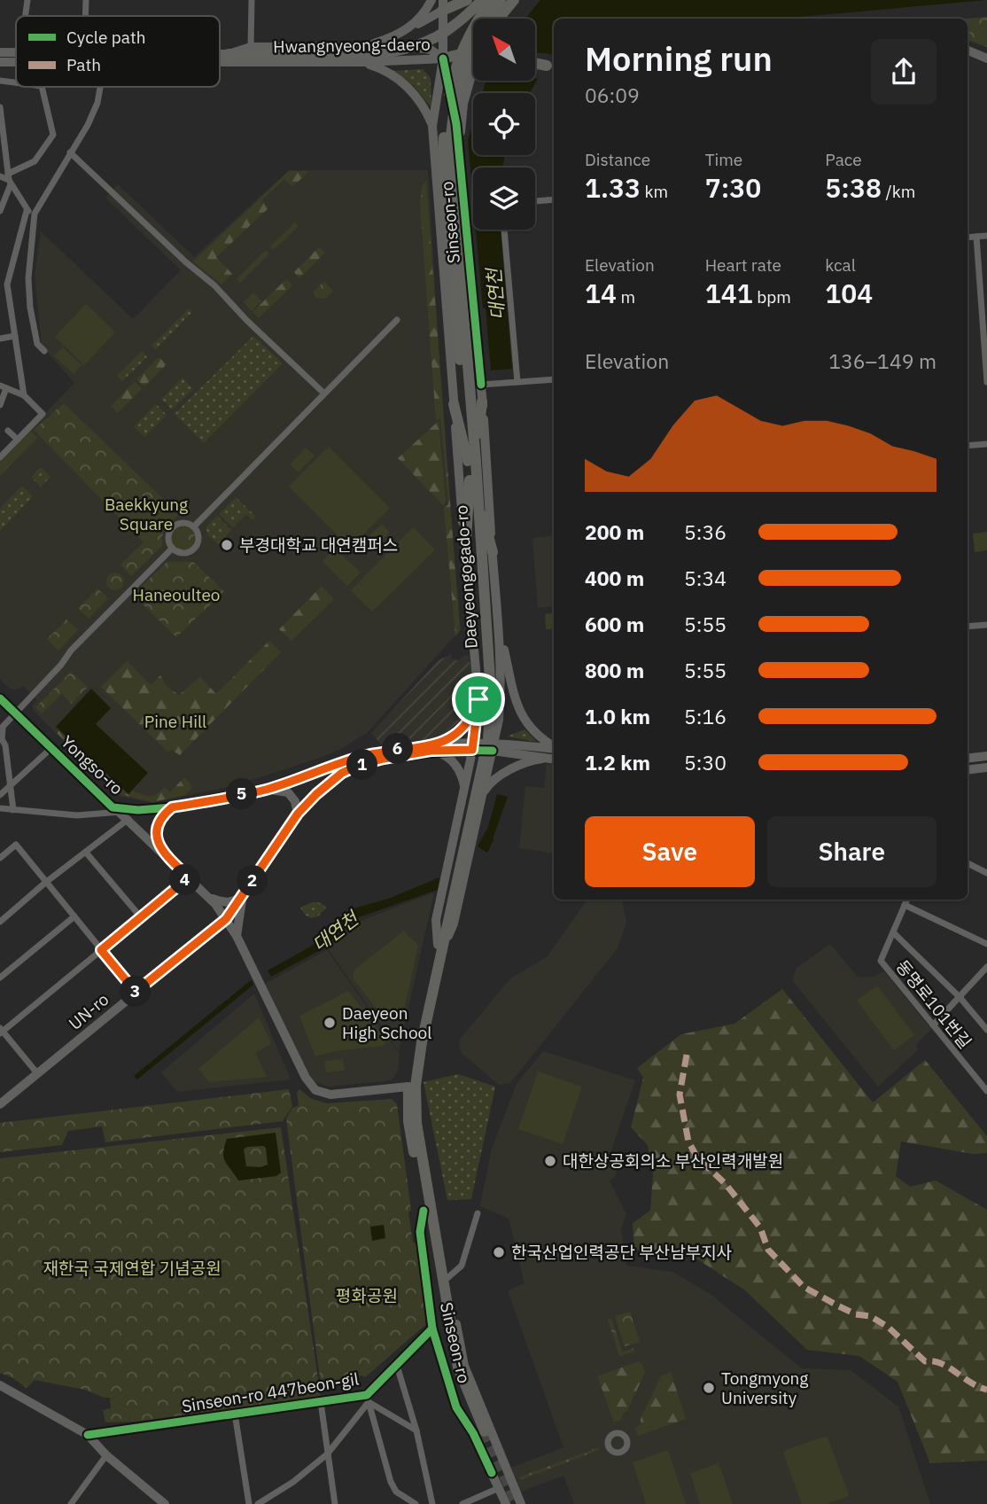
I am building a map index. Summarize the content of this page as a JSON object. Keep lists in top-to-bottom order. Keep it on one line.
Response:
{"streets":{"highway":["Sinseon-ro","Daeyeongogado-ro"],"main road":["Hwangnyeong-daero","Yongso-ro","UN-ro"],"street":["동명로101번길","Sinseon-ro 447beon-gil"]},"crossings":[["Hwangnyeong-daero","Sinseon-ro"],["Sinseon-ro","Daeyeongogado-ro"],["Sinseon-ro","Sinseon-ro 447beon-gil"]],"water":["대연천"],"parks":["Baekkyung Square","Haneoulteo","Pine Hill","재한국 국제연합 기념공원","평화공원"],"places":["부경대학교 대연캠퍼스","Daeyeon High School","대한상공회의소 부산인력개발원","한국산업인력공단 부산남부지사","Tongmyong University"],"legend":["Cycle path","Path"],"north":"top left","page":{"heading":["Morning run","06:09"],"stats":[["Distance","1.33 km"],["Time","7:30"],["Pace","5:38 /km"],["Elevation","14 m"],["Heart rate","141 bpm"],["kcal","104"]],"chart":["Elevation","136–149 m"],"list":[{"name":"200 m","note":"5:36"},{"name":"400 m","note":"5:34"},{"name":"600 m","note":"5:55"},{"name":"800 m","note":"5:55"},{"name":"1.0 km","note":"5:16"},{"name":"1.2 km","note":"5:30"}],"pins":["6","1","5","4","2","3"],"buttons":["Save","Share"]}}
